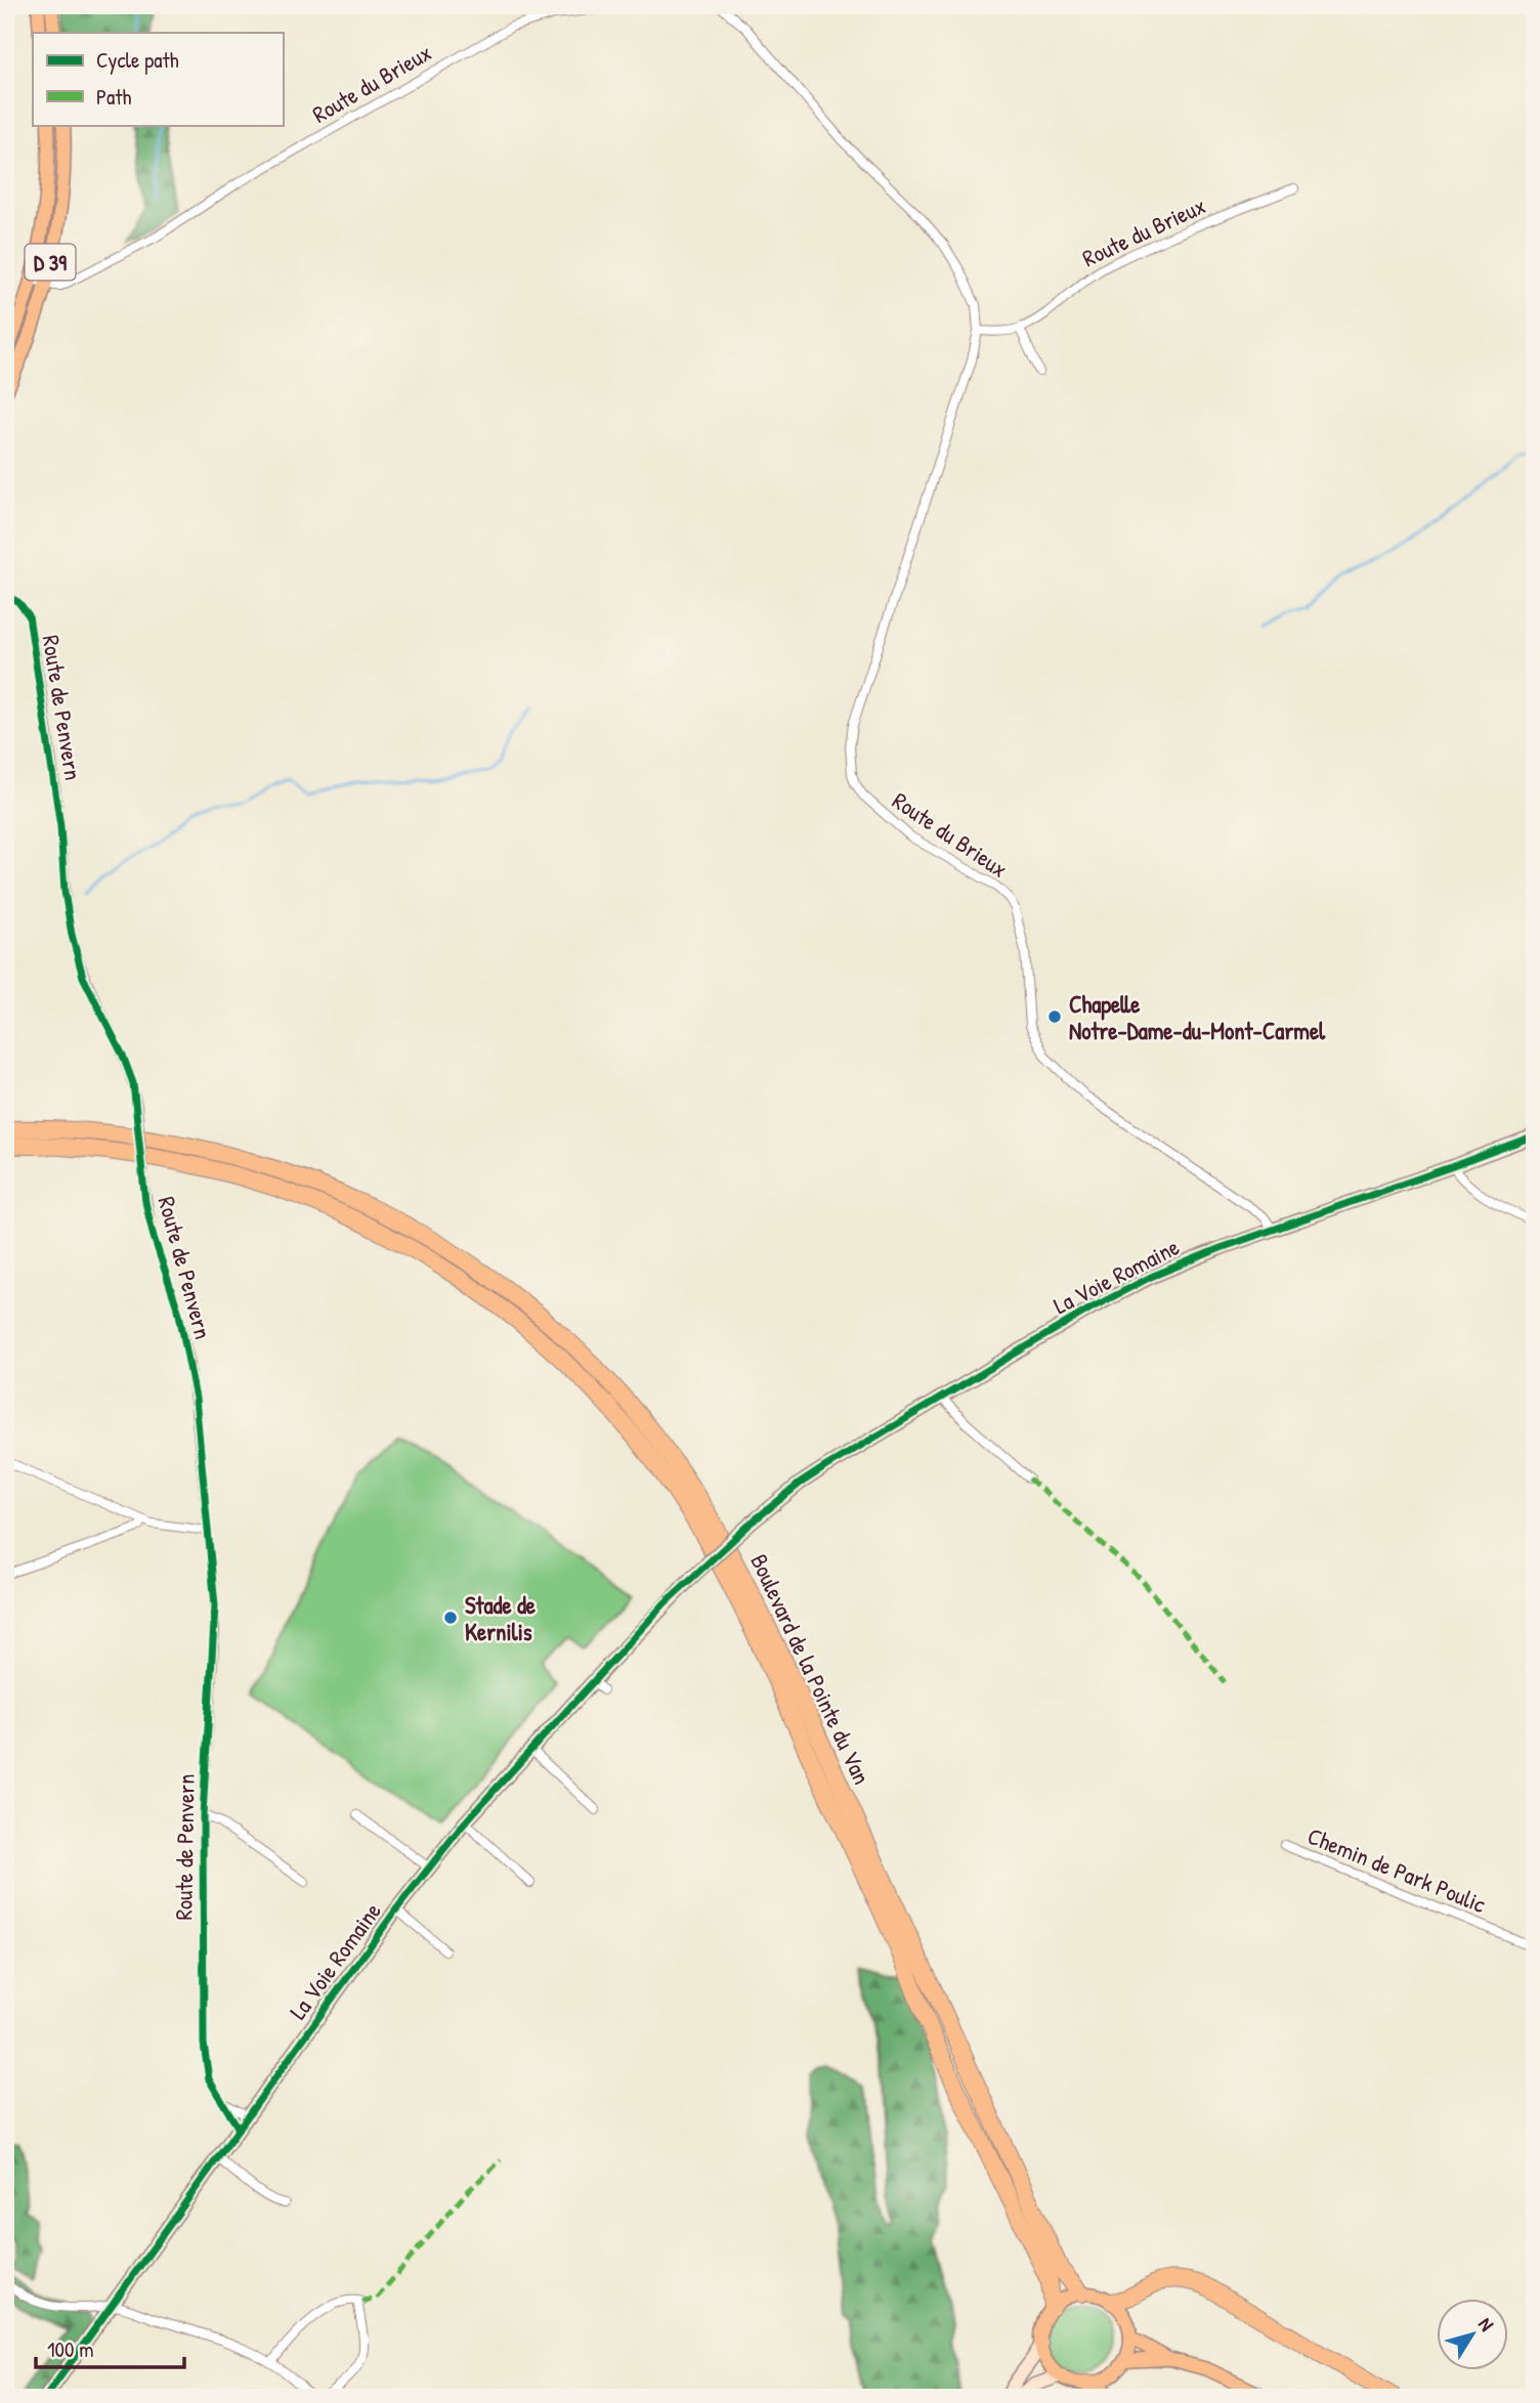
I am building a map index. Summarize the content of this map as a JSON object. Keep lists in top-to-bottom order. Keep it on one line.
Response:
{"streets":{"highway":["Boulevard de la Pointe du Van"],"main road":["D 39"],"street":["Route du Brieux","Route de Penvern","La Voie Romaine","Chemin de Park Poulic"]},"crossings":[["Route du Brieux","D 39"],["Route du Brieux","La Voie Romaine"],["Route de Penvern","La Voie Romaine"]],"places":["Chapelle Notre-Dame-du-Mont-Carmel","Stade de Kernilis"],"legend":["Cycle path","Path"],"scale_bar":"100 m","north":"top right"}
